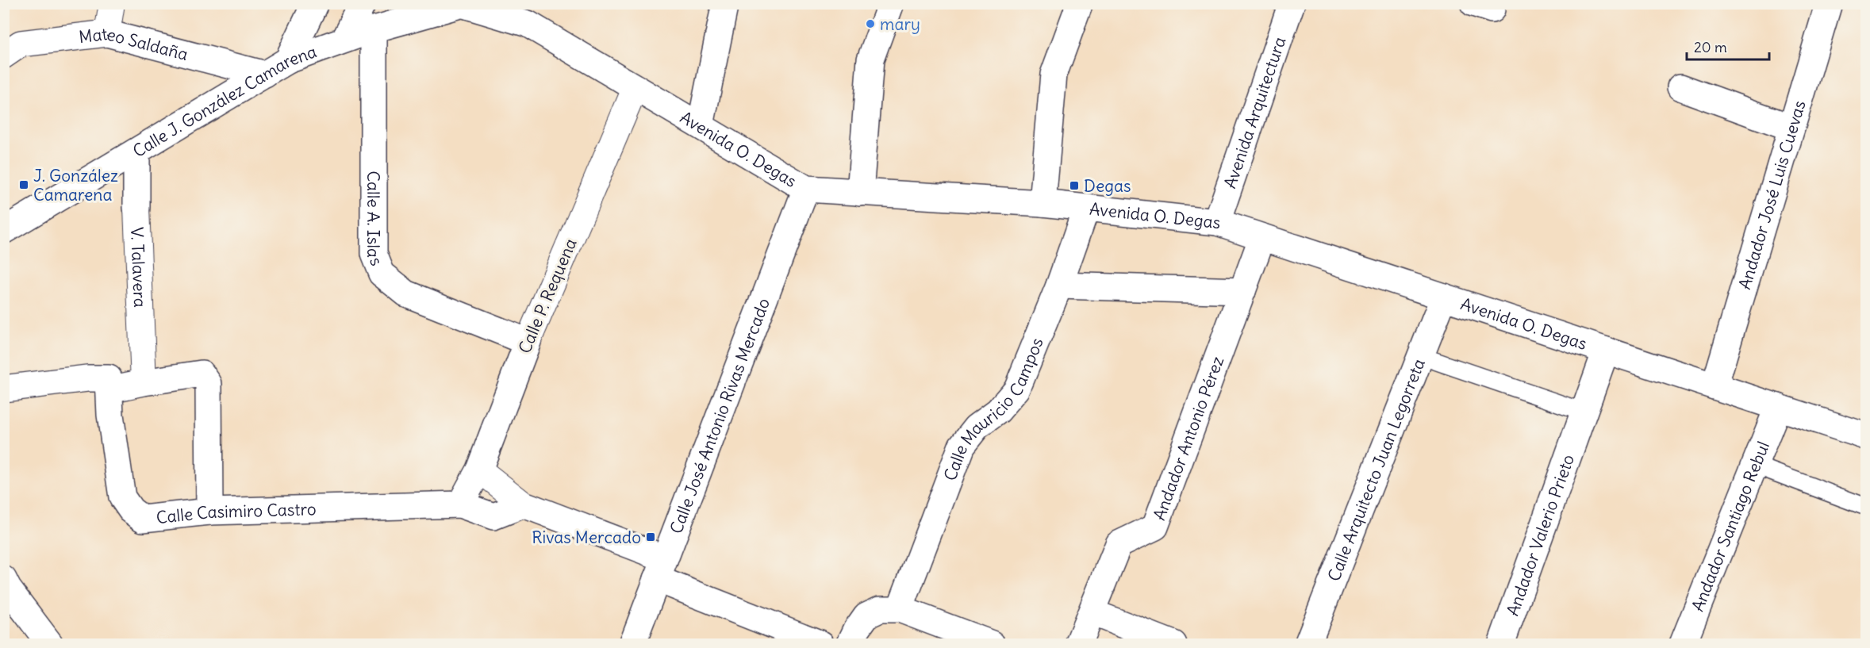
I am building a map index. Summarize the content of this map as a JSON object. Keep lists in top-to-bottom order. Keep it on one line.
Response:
{"streets":{"street":["Mateo Saldaña","Calle J. González Camarena","Avenida Arquitectura","Avenida O. Degas","Andador José Luis Cuevas","Calle A. Islas","V. Talavera","Calle P. Requena","Calle Mauricio Campos","Calle José Antonio Rivas Mercado","Andador Antonio Pérez","Calle Arquitecto Juan Legorreta","Calle Casimiro Castro","Andador Santiago Rebul","Andador Valerio Prieto"]},"crossings":[["Mateo Saldaña","Calle J. González Camarena"],["Calle J. González Camarena","Avenida O. Degas"],["Calle J. González Camarena","Calle A. Islas"],["Calle J. González Camarena","V. Talavera"],["Avenida Arquitectura","Avenida O. Degas"],["Avenida O. Degas","Andador José Luis Cuevas"],["Avenida O. Degas","Calle P. Requena"],["Avenida O. Degas","Calle Mauricio Campos"],["Avenida O. Degas","Calle José Antonio Rivas Mercado"],["Avenida O. Degas","Andador Antonio Pérez"],["Avenida O. Degas","Calle Arquitecto Juan Legorreta"],["Avenida O. Degas","Andador Santiago Rebul"],["Avenida O. Degas","Andador Valerio Prieto"],["Calle A. Islas","Calle P. Requena"],["Calle P. Requena","Calle Casimiro Castro"]],"places":{"other":["mary"],"transit":["J. González Camarena","Degas","Rivas Mercado"]},"scale_bar":"20 m"}
